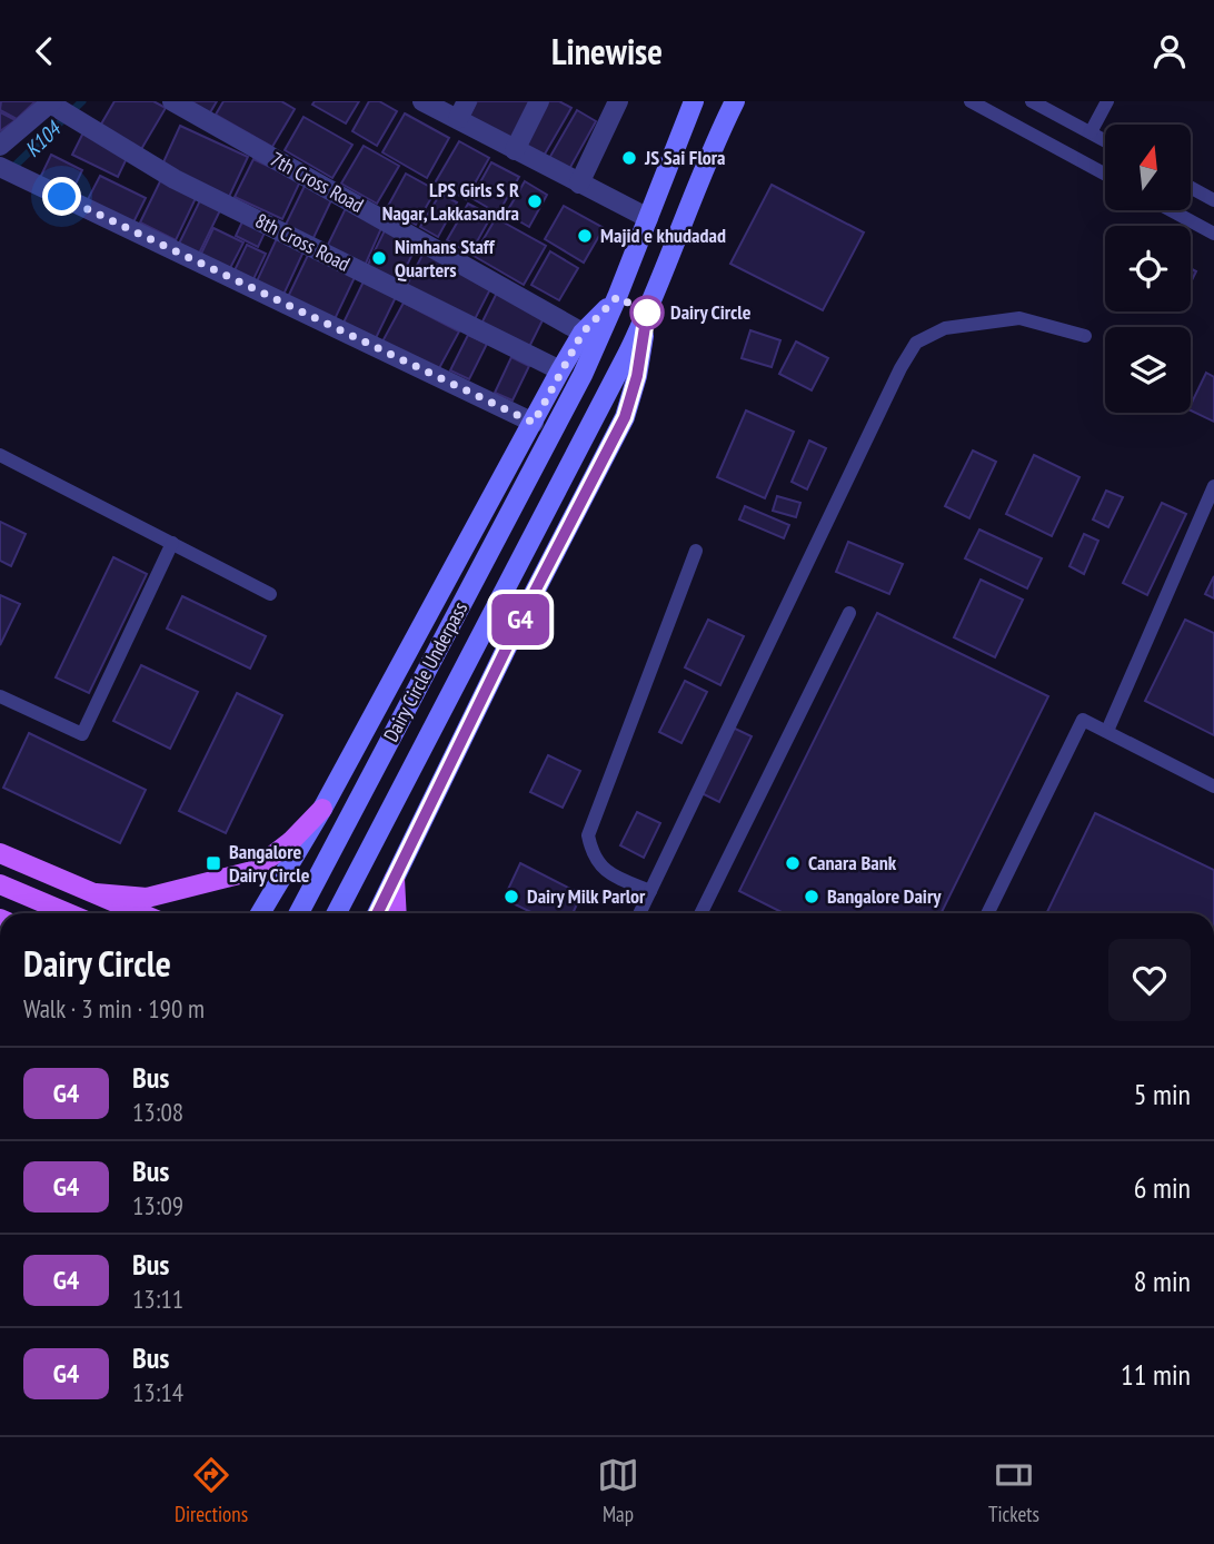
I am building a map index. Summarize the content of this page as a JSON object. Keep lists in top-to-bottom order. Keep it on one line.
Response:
{"streets":{"main road":["Dairy Circle Underpass"],"street":["7th Cross Road","8th Cross Road"]},"water":["K104"],"places":{"other":["JS Sai Flora","LPS Girls S R Nagar, Lakkasandra","Majid e khudadad","Nimhans Staff Quarters","Dairy Circle","Canara Bank","Dairy Milk Parlor","Bangalore Dairy"],"transit":["Bangalore Dairy Circle"]},"lines":["bus line G4"],"north":"top","page":{"header":"Linewise","on_map":"G4","heading":["Dairy Circle","Walk · 3 min · 190 m"],"list":[{"mark":"G4","name":"Bus","note":"13:08","value":"5 min"},{"mark":"G4","name":"Bus","note":"13:09","value":"6 min"},{"mark":"G4","name":"Bus","note":"13:11","value":"8 min"},{"mark":"G4","name":"Bus","note":"13:14","value":"11 min"}],"tabs":["Directions","Map","Tickets"]}}
